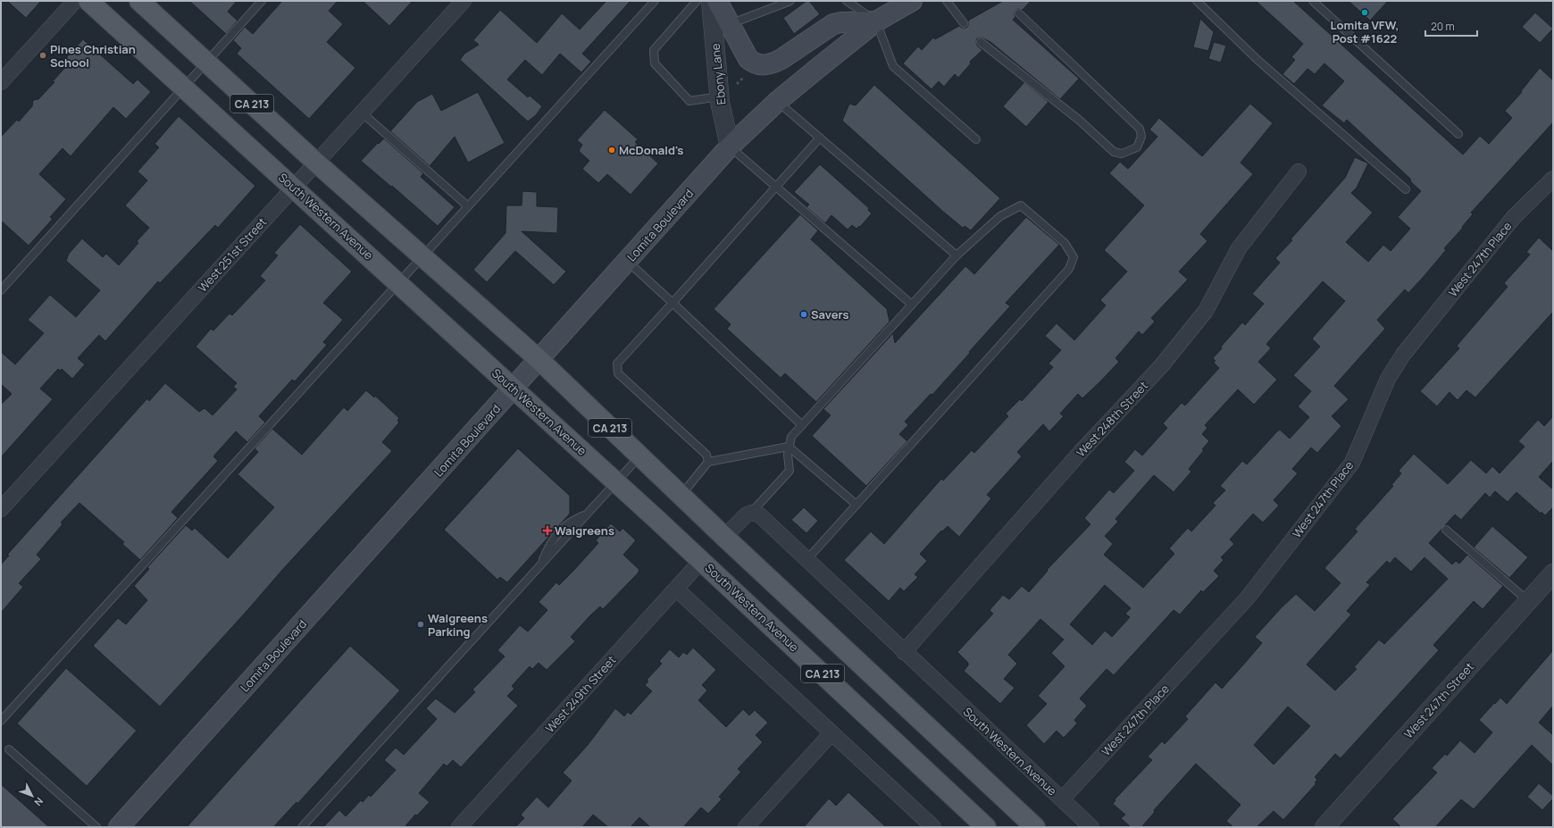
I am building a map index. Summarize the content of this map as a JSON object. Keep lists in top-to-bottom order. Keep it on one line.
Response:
{"streets":{"main road":["CA 213","South Western Avenue","Lomita Boulevard"],"street":["Ebony Lane","West 251st Street","West 247th Place","West 248th Street","West 249th Street","West 247th Street"]},"crossings":[["Ebony Lane","Lomita Boulevard"],["CA 213","Lomita Boulevard"],["CA 213","West 251st Street"],["South Western Avenue","Lomita Boulevard"],["South Western Avenue","West 251st Street"],["South Western Avenue","West 247th Place"],["South Western Avenue","West 248th Street"],["South Western Avenue","West 249th Street"]],"places":{"other":["Lomita VFW, Post #1622","Pines Christian School","McDonald's","Savers","Walgreens Parking"],"health":["Walgreens"]},"scale_bar":"20 m","north":"bottom right"}
